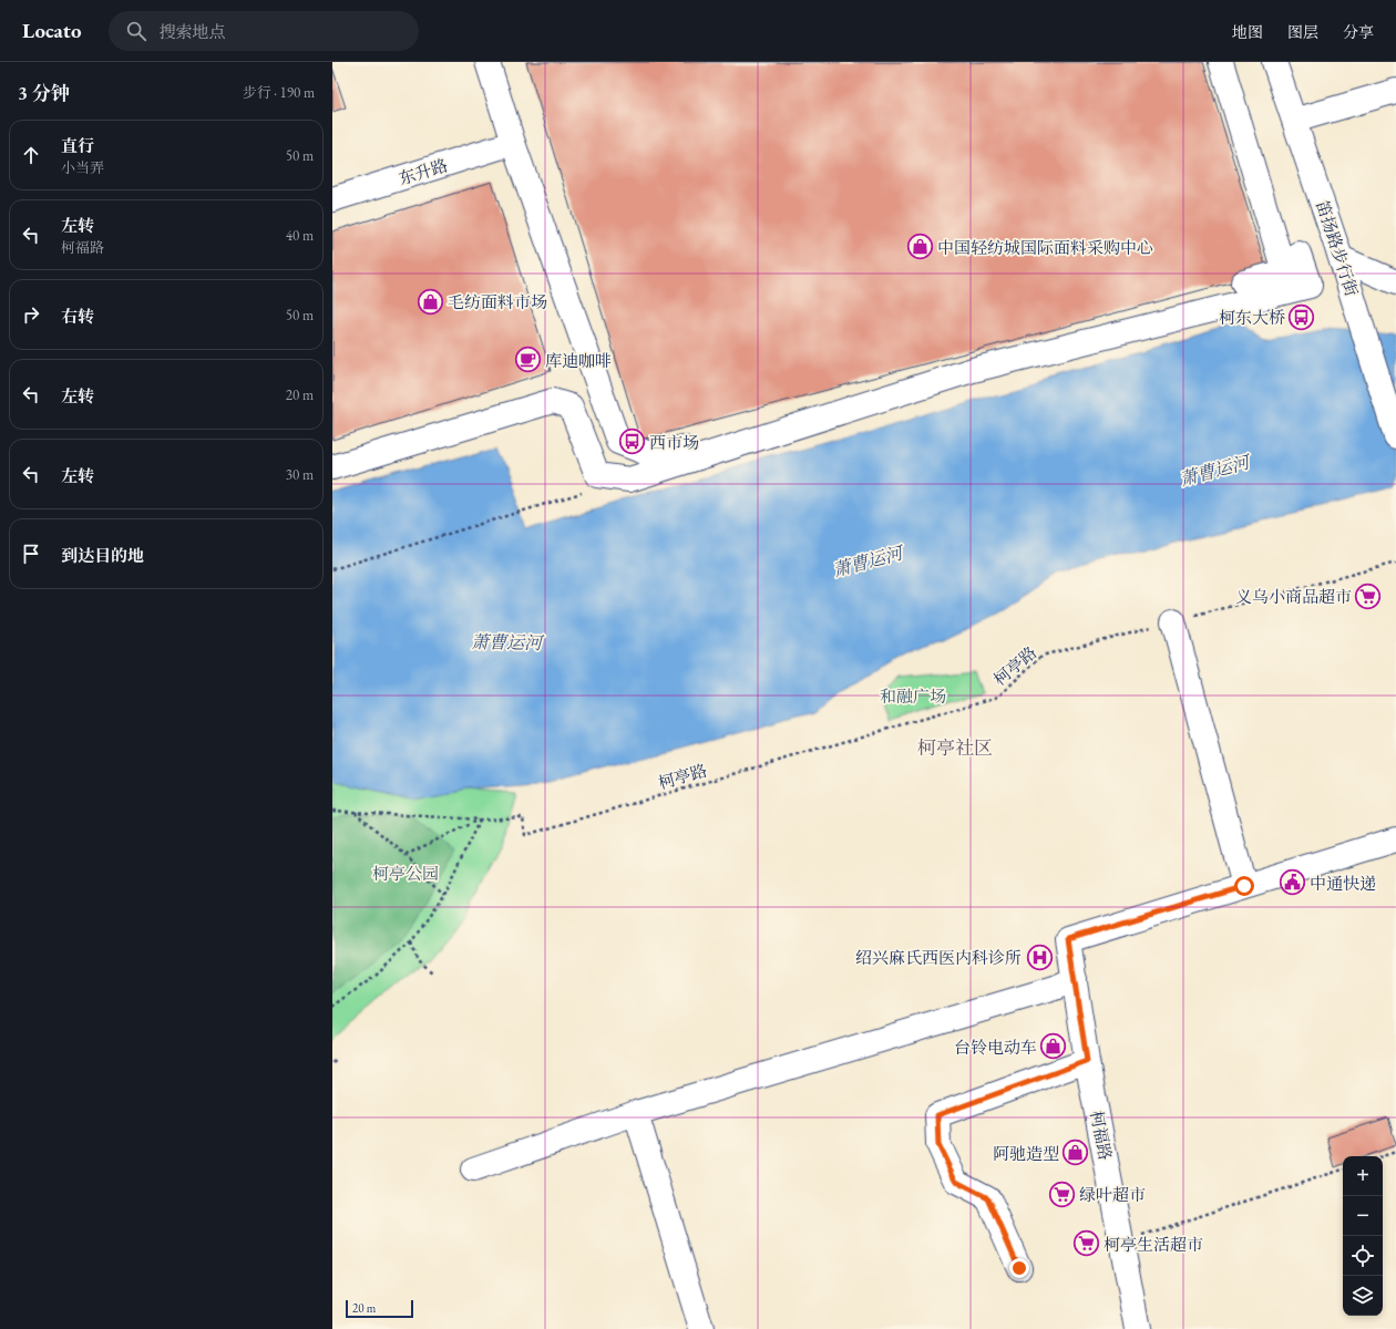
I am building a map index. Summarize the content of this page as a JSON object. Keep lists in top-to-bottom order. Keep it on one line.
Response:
{"streets":{"street":["东升路","笛扬路步行街","柯福路"],"path":["柯亭路"]},"districts":["柯亭社区"],"water":["萧曹运河"],"parks":["和融广场","柯亭公园"],"places":{"shop":["中国轻纺城国际面料采购中心","毛纺面料市场","台铃电动车","阿驰造型"],"bus stop":["柯东大桥","西市场"],"cafe":["库迪咖啡"],"supermarket":["义乌小商品超市","绿叶超市","柯亭生活超市"],"public building":["中通快递"],"hospital":["绍兴麻氏西医内科诊所"]},"scale_bar":"20 m","page":{"header":"Locato","search":"搜索地点","nav":["地图","图层","分享"],"heading":["3 分钟","步行 · 190 m"],"list":[["直行","小当弄","50 m"],["左转","柯福路","40 m"],["右转","50 m"],["左转","20 m"],["左转","30 m"],"到达目的地"],"map_buttons":["+","−"],"scale":"20 m"}}
